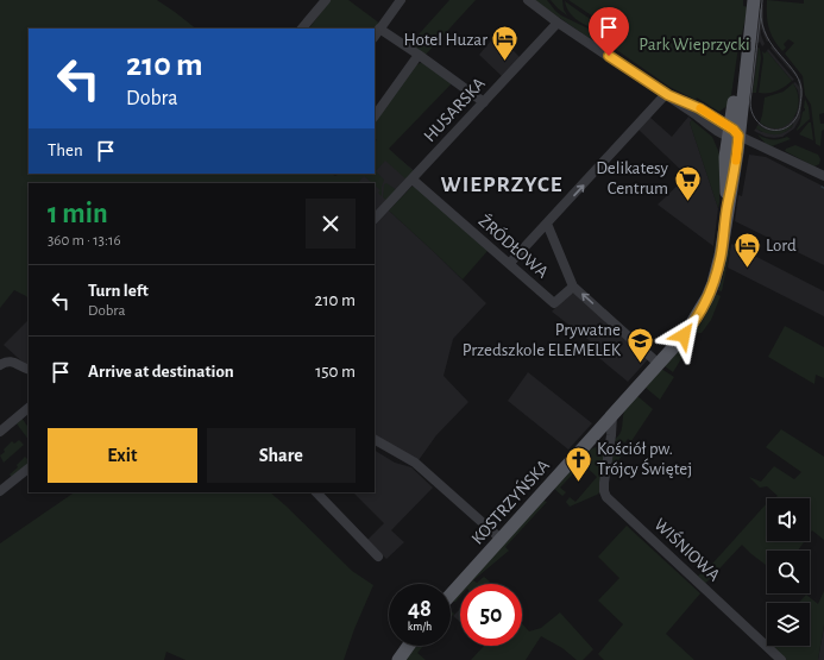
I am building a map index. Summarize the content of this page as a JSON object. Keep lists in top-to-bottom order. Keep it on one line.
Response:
{"streets":{"main road":["KOSTRZYŃSKA"],"street":["HUSARSKA","ŹRÓDŁOWA","WIŚNIOWA"]},"crossings":[["HUSARSKA","ŹRÓDŁOWA"],["ŹRÓDŁOWA","KOSTRZYŃSKA"],["KOSTRZYŃSKA","WIŚNIOWA"]],"districts":["WIEPRZYCE"],"parks":["Park Wieprzycki"],"places":{"hotel":["Hotel Huzar","Lord"],"supermarket":["Delikatesy Centrum"],"school or university":["Prywatne Przedszkole ELEMELEK"],"church":["Kościół pw. Trójcy Świętej"]},"page":{"turn":["210 m","Dobra"],"then":"Then","heading":["1 min","360 m · 13:16"],"list":[{"name":"Turn left","note":"Dobra","value":"210 m"},{"name":"Arrive at destination","value":"150 m"}],"buttons":["Exit","Share"],"speed":"48 km/h","limit":"50"}}
